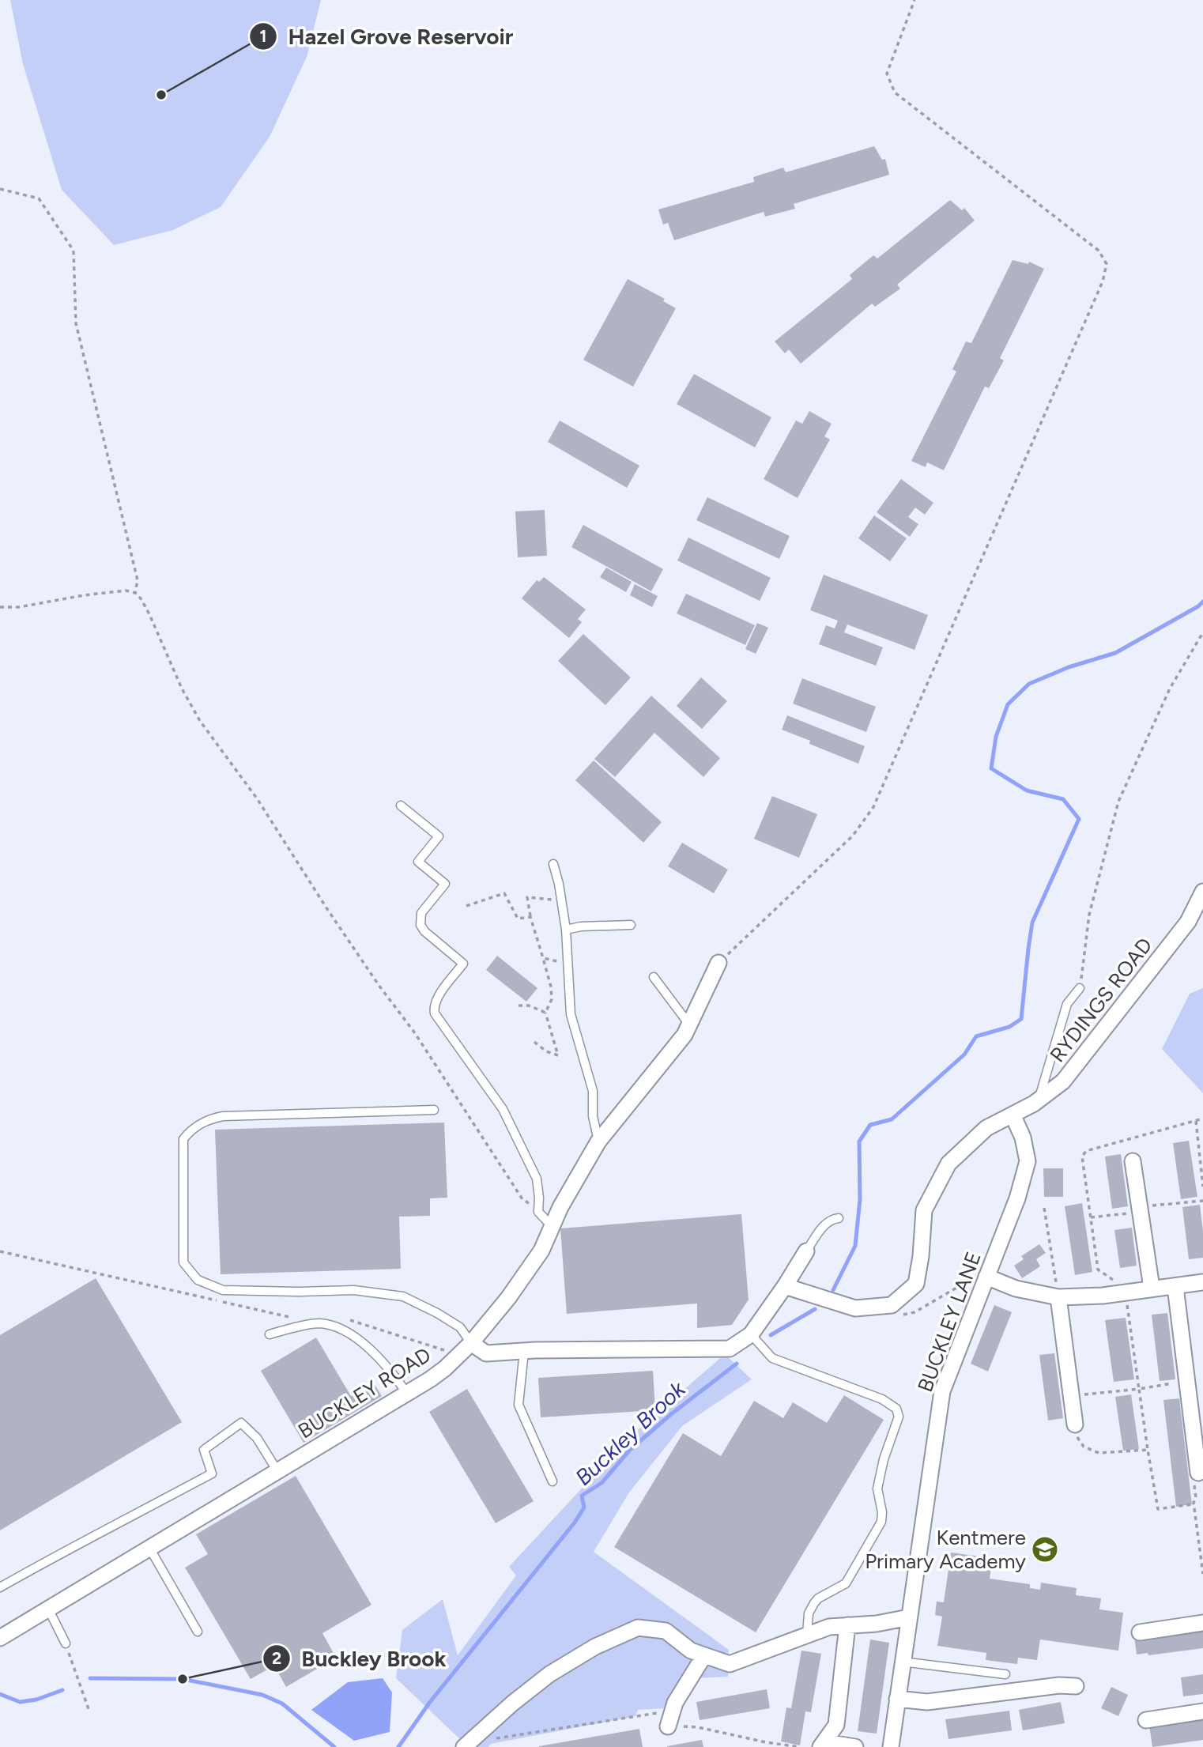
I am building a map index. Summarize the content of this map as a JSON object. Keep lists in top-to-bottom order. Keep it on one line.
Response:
{"streets":{"street":["RYDINGS ROAD","BUCKLEY LANE","BUCKLEY ROAD"]},"crossings":[["RYDINGS ROAD","BUCKLEY LANE"]],"water":["Buckley Brook"],"places":{"other":["Hazel Grove Reservoir","Buckley Brook"],"school or university":["Kentmere Primary Academy"]}}
